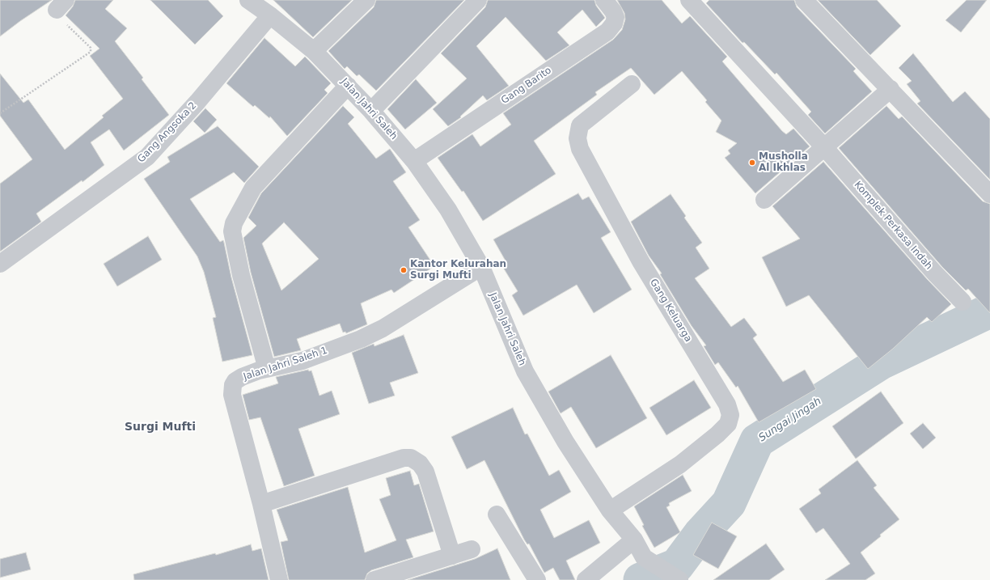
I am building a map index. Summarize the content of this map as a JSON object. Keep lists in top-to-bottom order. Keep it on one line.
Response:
{"streets":{"street":["Gang Barito","Jalan Jahri Saleh","Gang Angsoka 2","Komplek Perkasa Indah","Gang Keluarga","Jalan Jahri Saleh 1"]},"crossings":[["Gang Barito","Jalan Jahri Saleh"],["Jalan Jahri Saleh","Gang Angsoka 2"],["Jalan Jahri Saleh","Gang Keluarga"],["Jalan Jahri Saleh","Jalan Jahri Saleh 1"]],"districts":["Surgi Mufti"],"water":["Sungai Jingah"],"places":["Musholla Al Ikhlas","Kantor Kelurahan Surgi Mufti"]}
